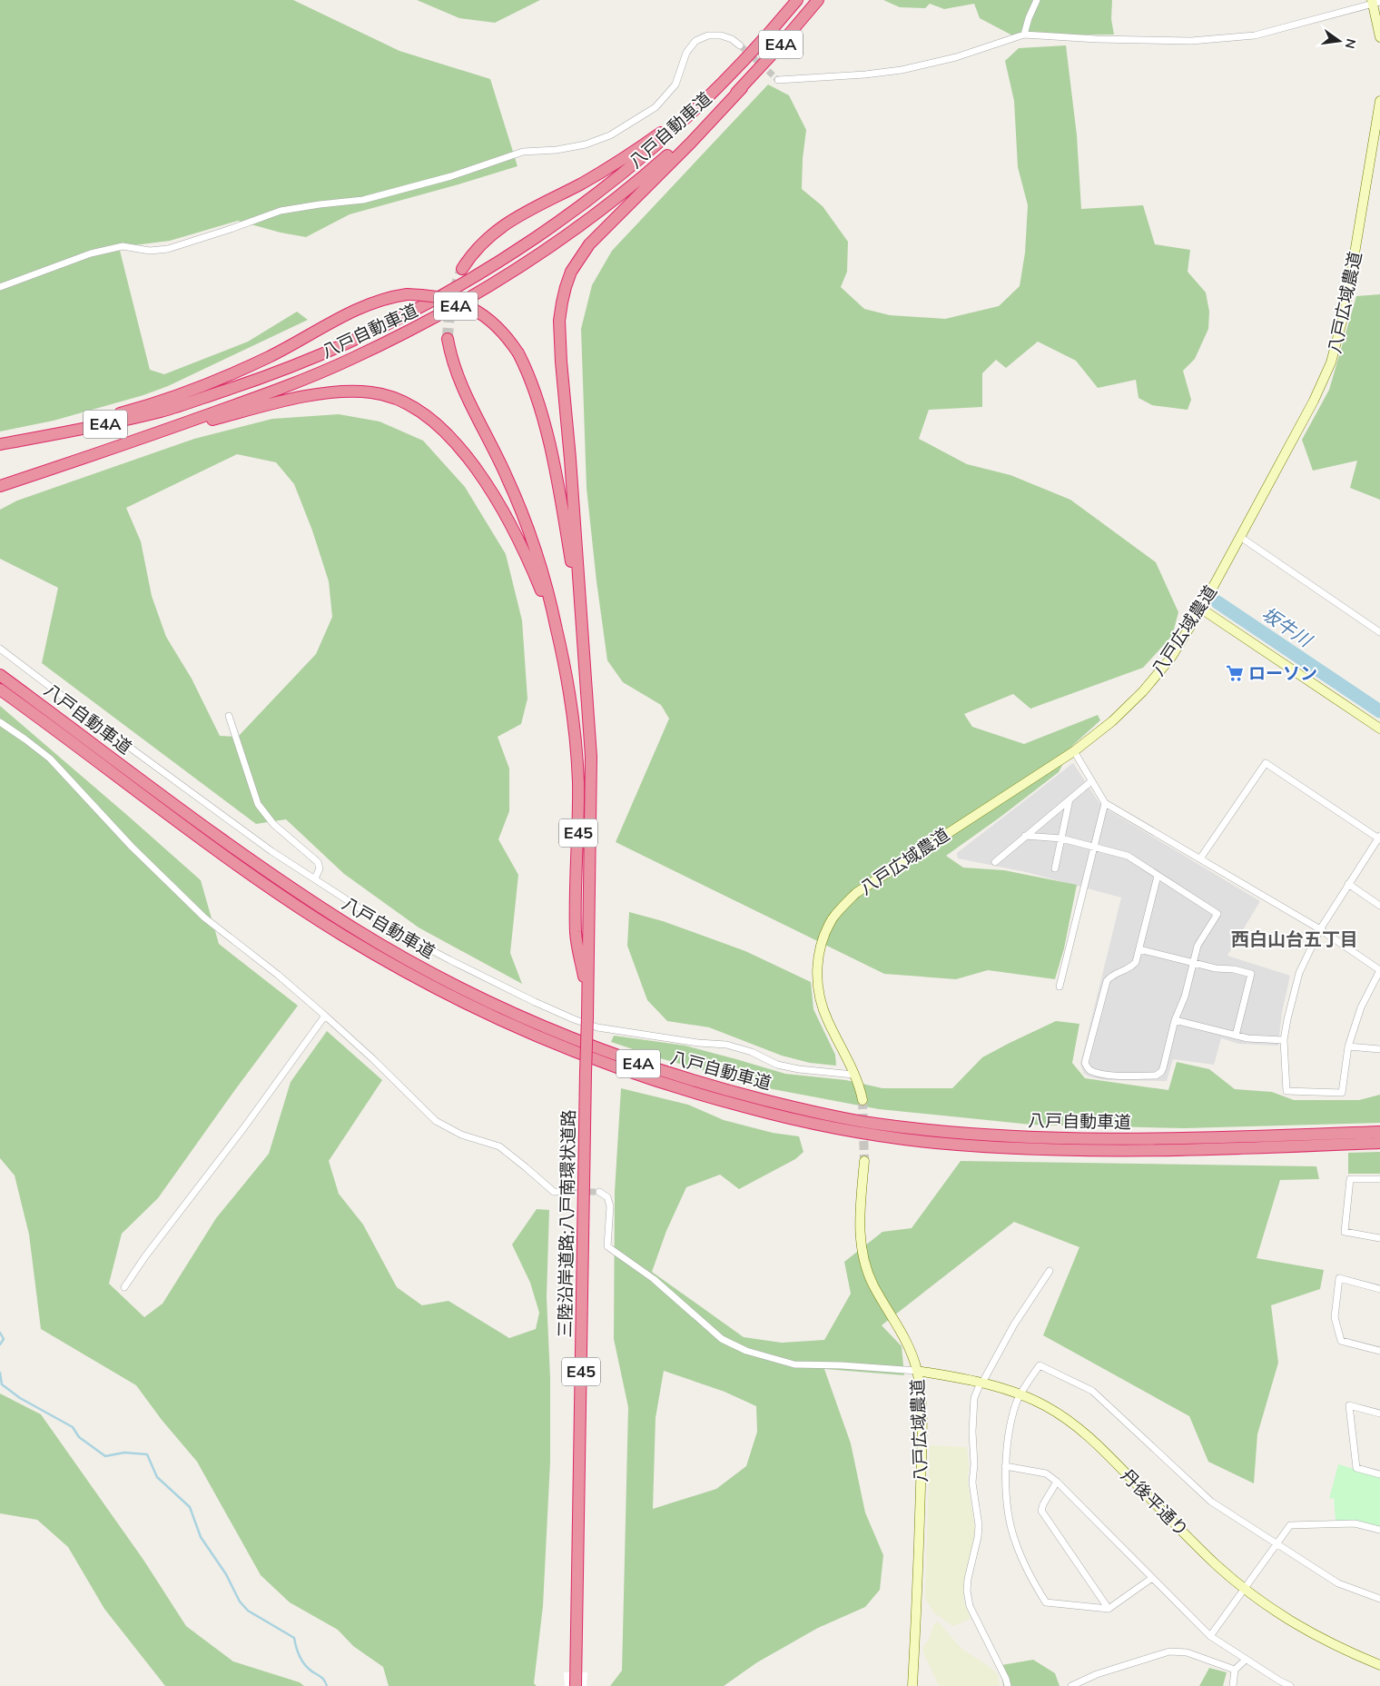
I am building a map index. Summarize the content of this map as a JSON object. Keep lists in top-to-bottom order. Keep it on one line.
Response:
{"streets":{"highway":["E4A","八戸自動車道","E45","三陸沿岸道路;八戸南環状道路"],"street":["八戸広域農道","丹後平通り"]},"crossings":[["八戸広域農道","丹後平通り"]],"districts":["西白山台五丁目"],"water":["坂牛川"],"places":{"supermarket":["ローソン"]},"north":"right"}
